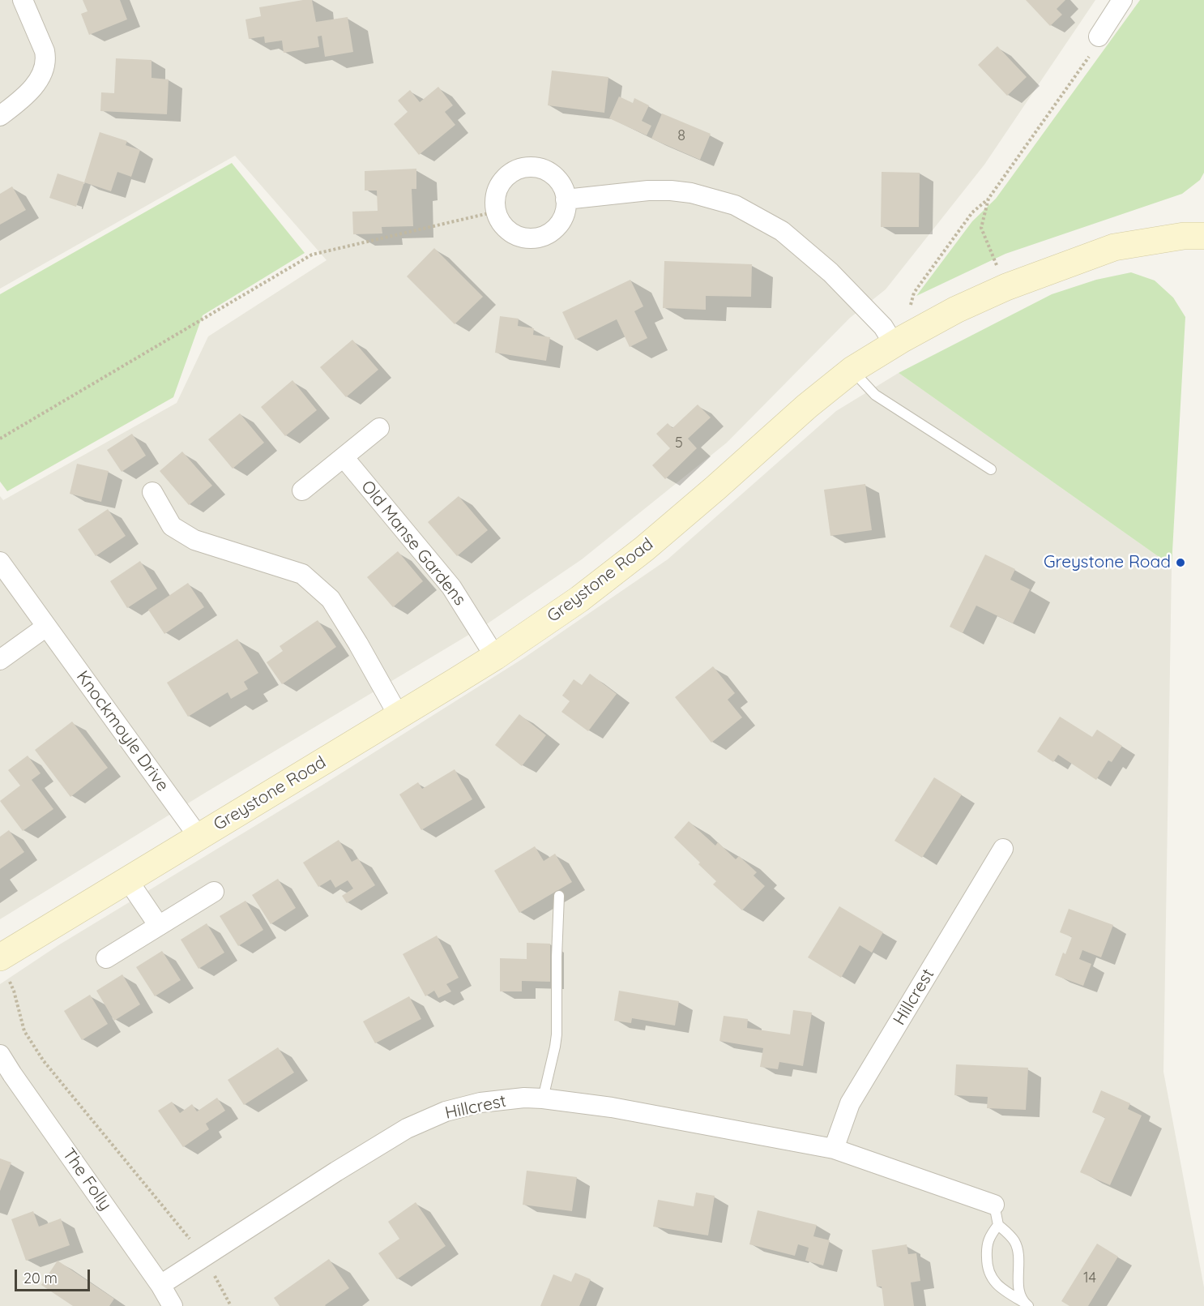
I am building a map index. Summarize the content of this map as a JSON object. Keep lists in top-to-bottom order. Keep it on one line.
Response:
{"streets":{"main road":["Greystone Road"],"street":["Old Manse Gardens","Knockmoyle Drive","Hillcrest","The Folly"]},"crossings":[["Old Manse Gardens","Greystone Road"],["Greystone Road","Knockmoyle Drive"],["Hillcrest","The Folly"]],"places":["Greystone Road"],"house_numbers":["8","5","14"],"scale_bar":"20 m"}
